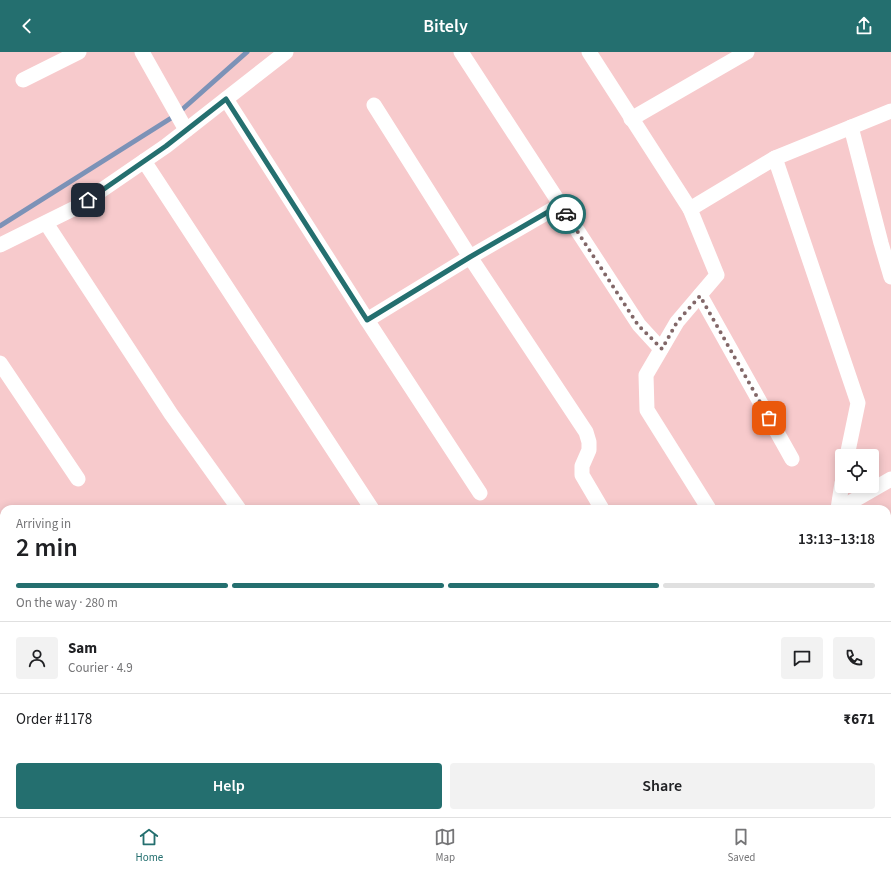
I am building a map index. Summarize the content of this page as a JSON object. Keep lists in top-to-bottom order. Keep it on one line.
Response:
{"page":{"header":"Bitely","heading":["2 min","Arriving in","13:13–13:18"],"panel":["Sam","Courier · 4.9","Order #1178","₹671"],"bar":"On the way · 280 m","buttons":["Help","Share"],"tabs":["Home","Map","Saved"]}}
